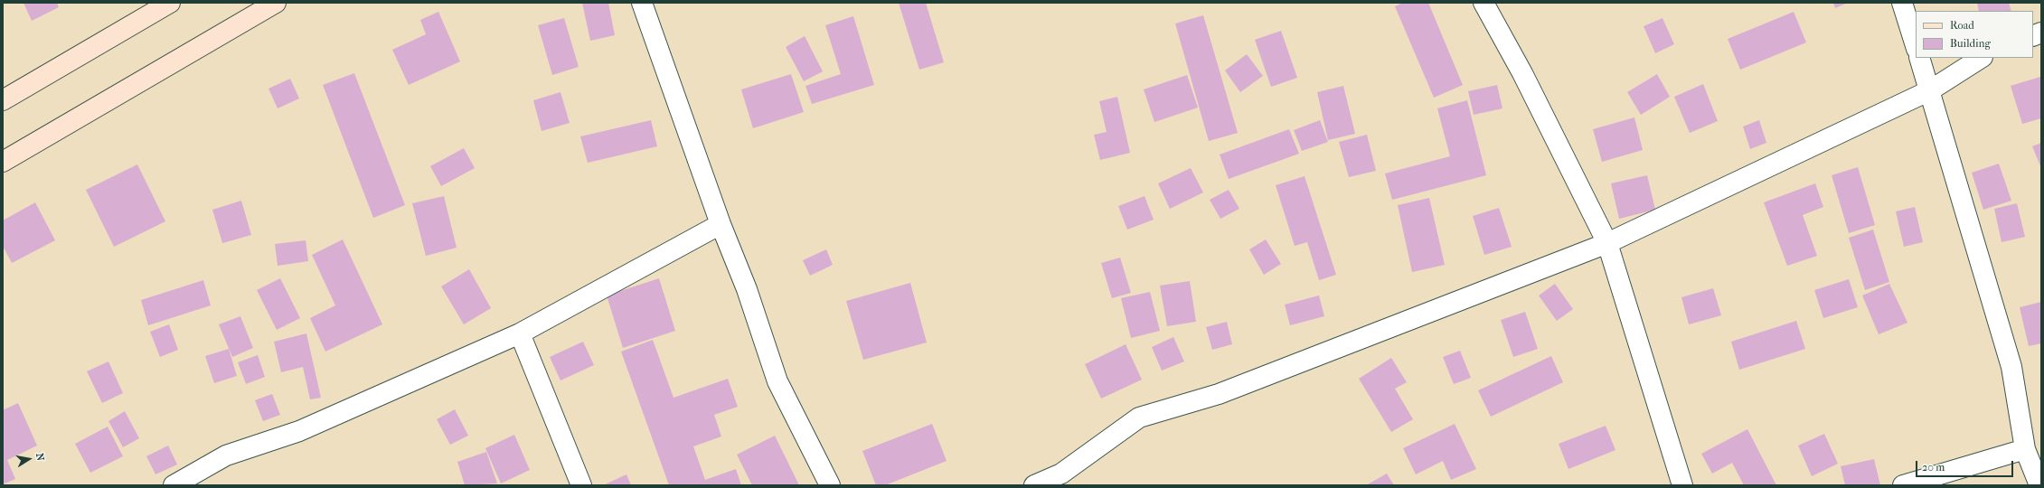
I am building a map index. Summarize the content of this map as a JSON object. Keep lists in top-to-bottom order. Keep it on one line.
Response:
{"legend":["Road","Building"],"scale_bar":"20 m","north":"right"}
